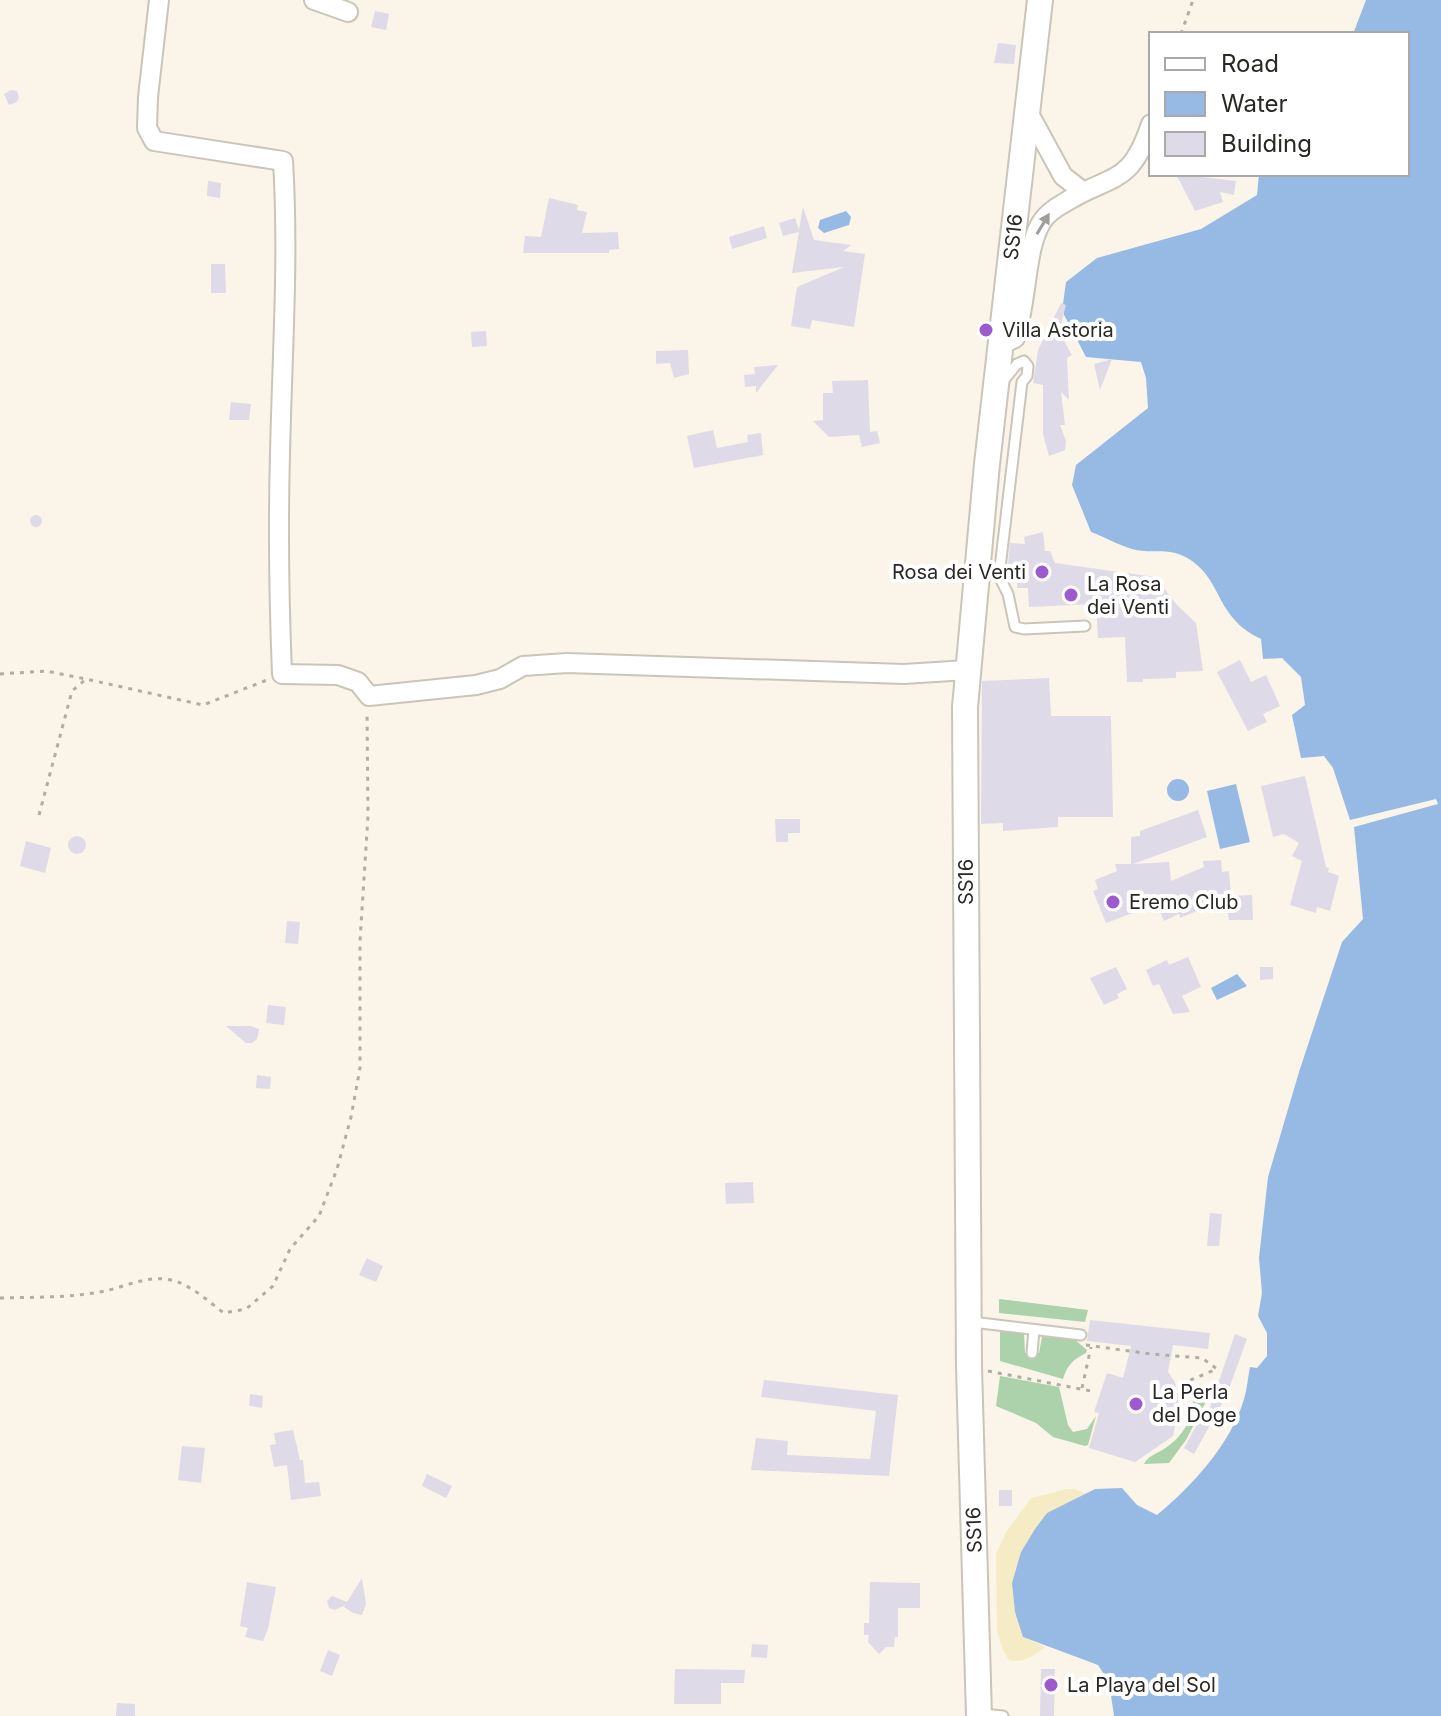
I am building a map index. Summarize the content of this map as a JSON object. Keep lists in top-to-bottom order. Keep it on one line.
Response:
{"streets":{"main road":["SS16"]},"places":["Villa Astoria","Rosa dei Venti","La Rosa dei Venti","Eremo Club","La Perla del Doge","La Playa del Sol"],"legend":["Road","Water","Building"]}
